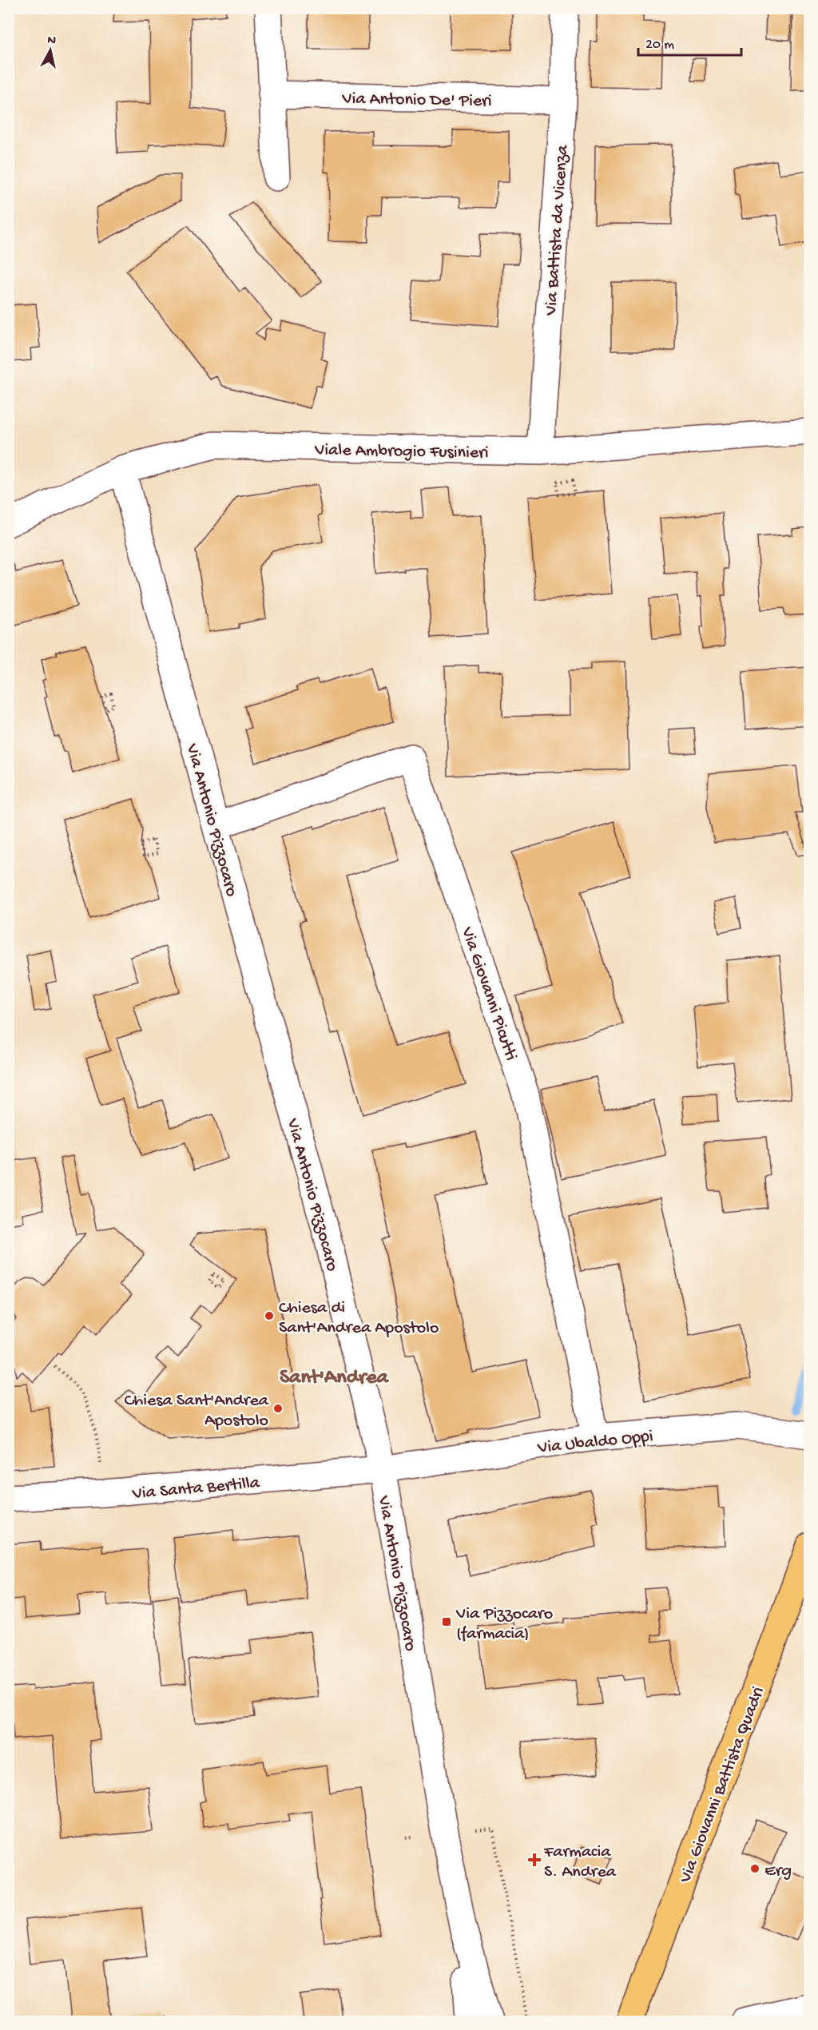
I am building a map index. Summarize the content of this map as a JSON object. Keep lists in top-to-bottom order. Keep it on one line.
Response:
{"streets":{"main road":["Via Giovanni Battista Quadri"],"street":["Via Antonio De' Pieri","Via Battista da Vicenza","Viale Ambrogio Fusinieri","Via Antonio Pizzocaro","Via Giovanni Picutti","Via Ubaldo Oppi","Via Santa Bertilla"]},"crossings":[["Via Antonio De' Pieri","Via Battista da Vicenza"],["Via Battista da Vicenza","Viale Ambrogio Fusinieri"],["Viale Ambrogio Fusinieri","Via Antonio Pizzocaro"],["Via Antonio Pizzocaro","Via Giovanni Picutti"],["Via Antonio Pizzocaro","Via Ubaldo Oppi"],["Via Antonio Pizzocaro","Via Santa Bertilla"],["Via Giovanni Picutti","Via Ubaldo Oppi"],["Via Ubaldo Oppi","Via Santa Bertilla"]],"districts":["Sant'Andrea"],"places":{"other":["Chiesa di Sant'Andrea Apostolo","Chiesa Sant'Andrea Apostolo","Erg"],"transit":["Via Pizzocaro (farmacia)"],"health":["Farmacia S. Andrea"]},"scale_bar":"20 m","north":"top"}
